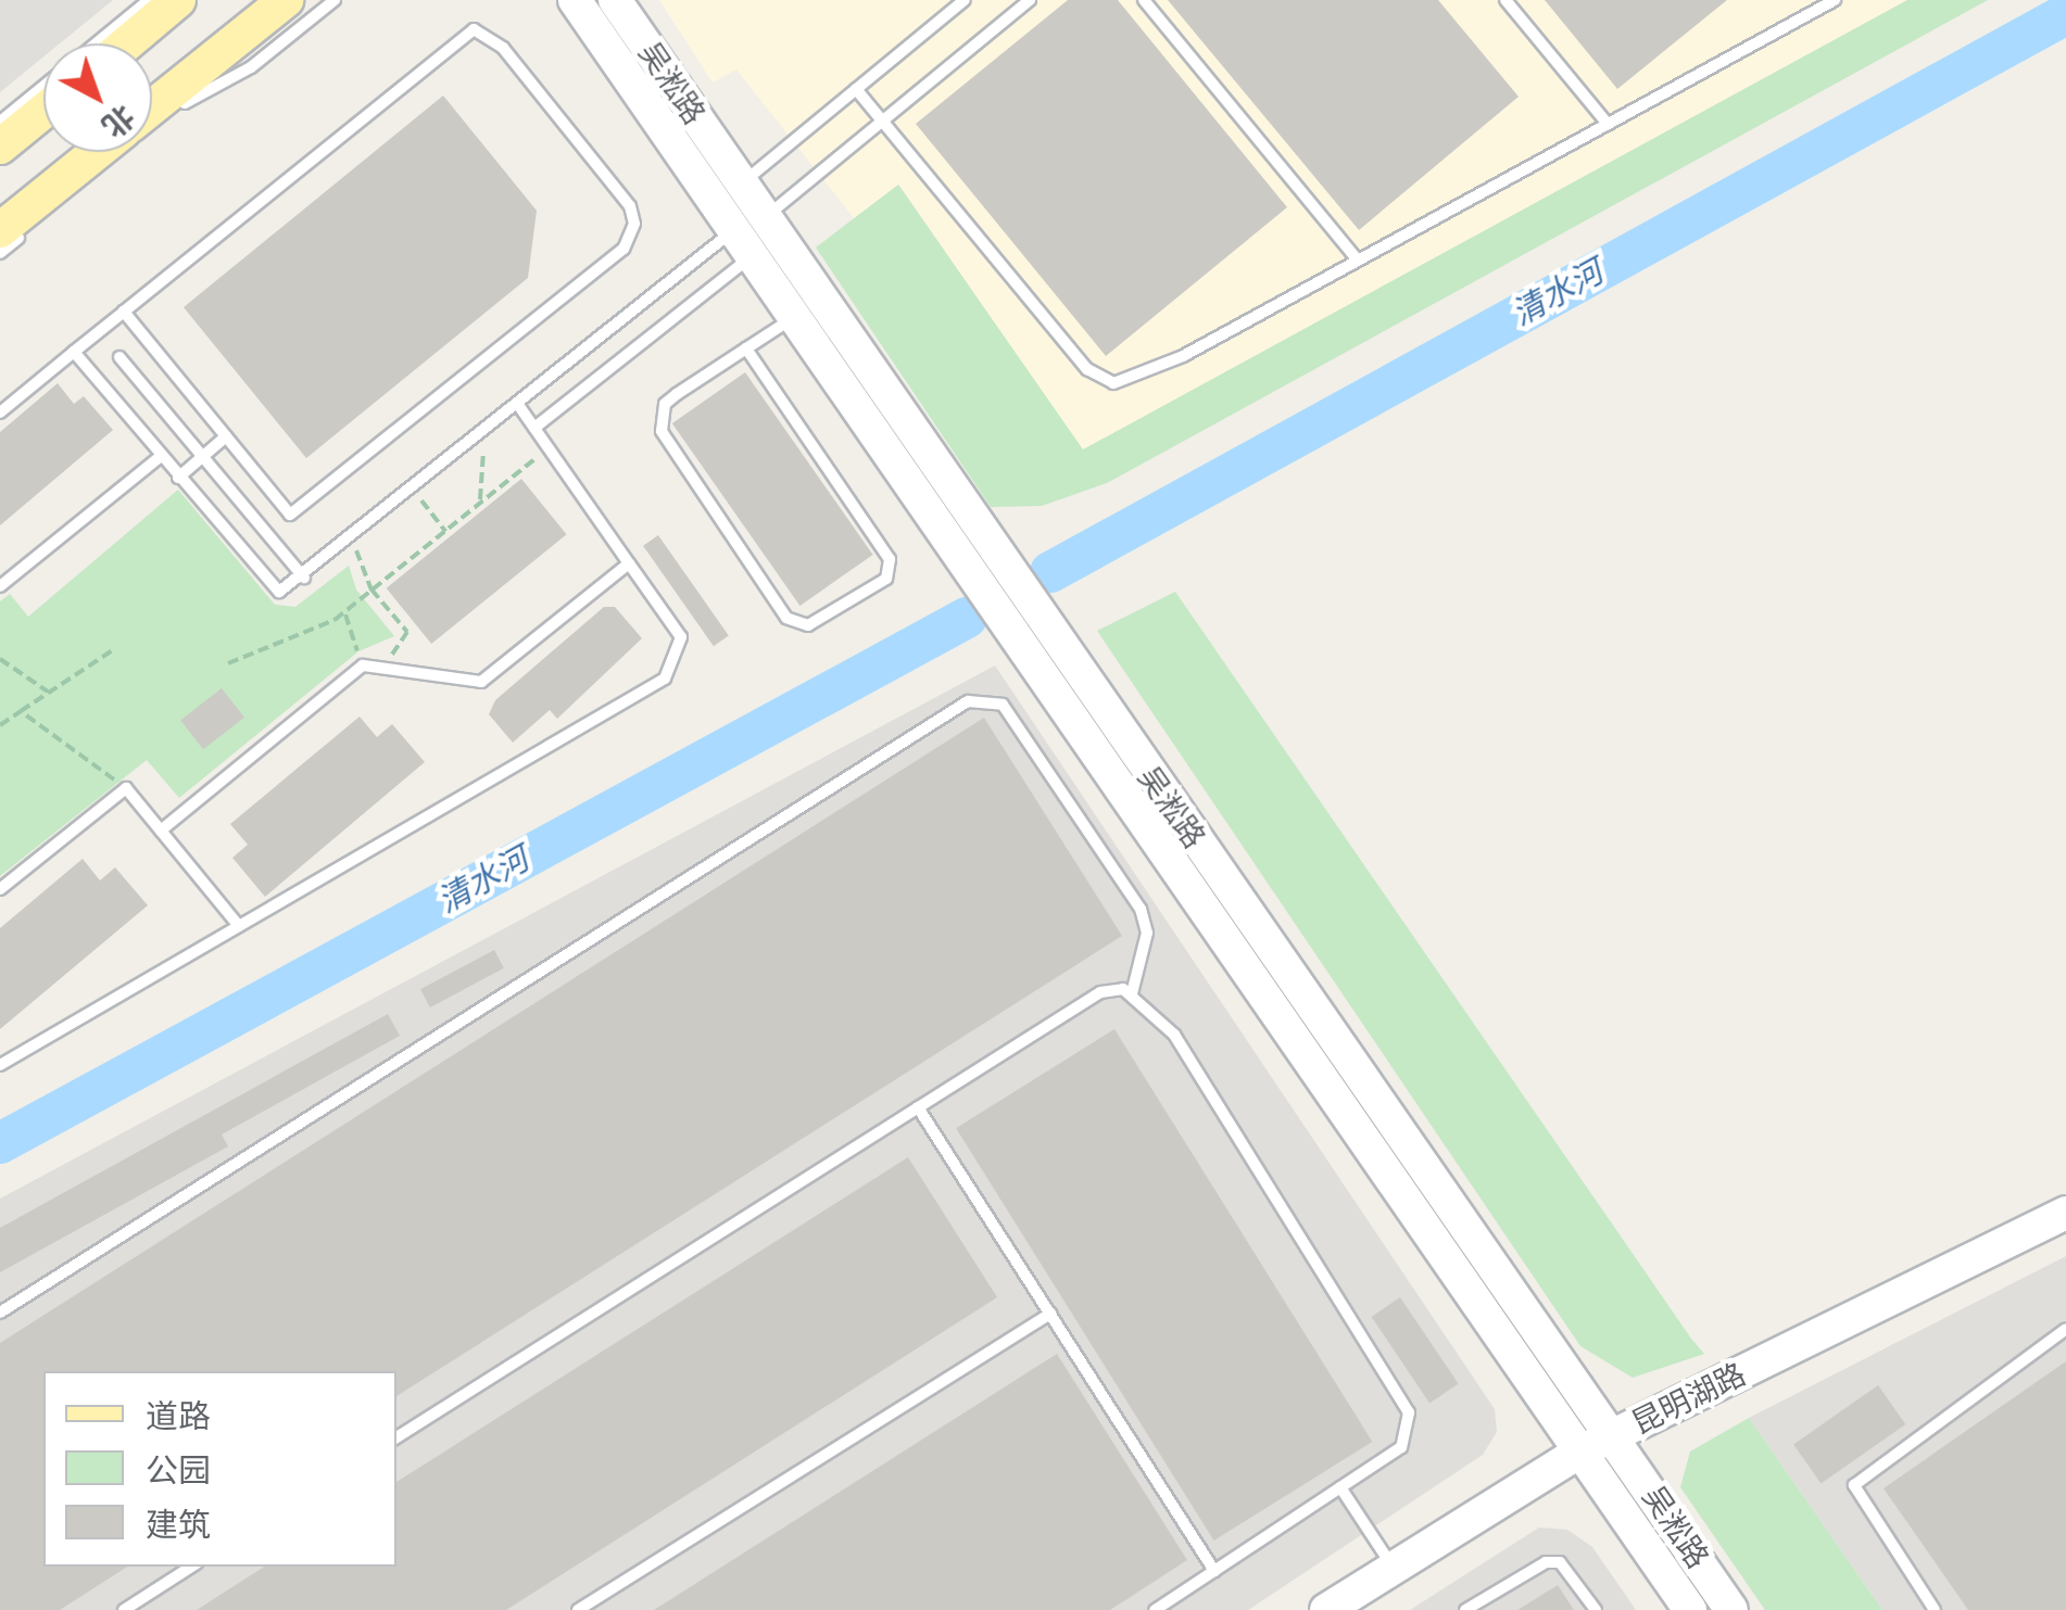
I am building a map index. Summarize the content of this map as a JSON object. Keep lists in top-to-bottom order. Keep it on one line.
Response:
{"streets":{"main road":["吴淞路","昆明湖路"]},"crossings":[["吴淞路","昆明湖路"]],"water":["清水河"],"legend":["道路","公园","建筑"],"north":"bottom right"}
